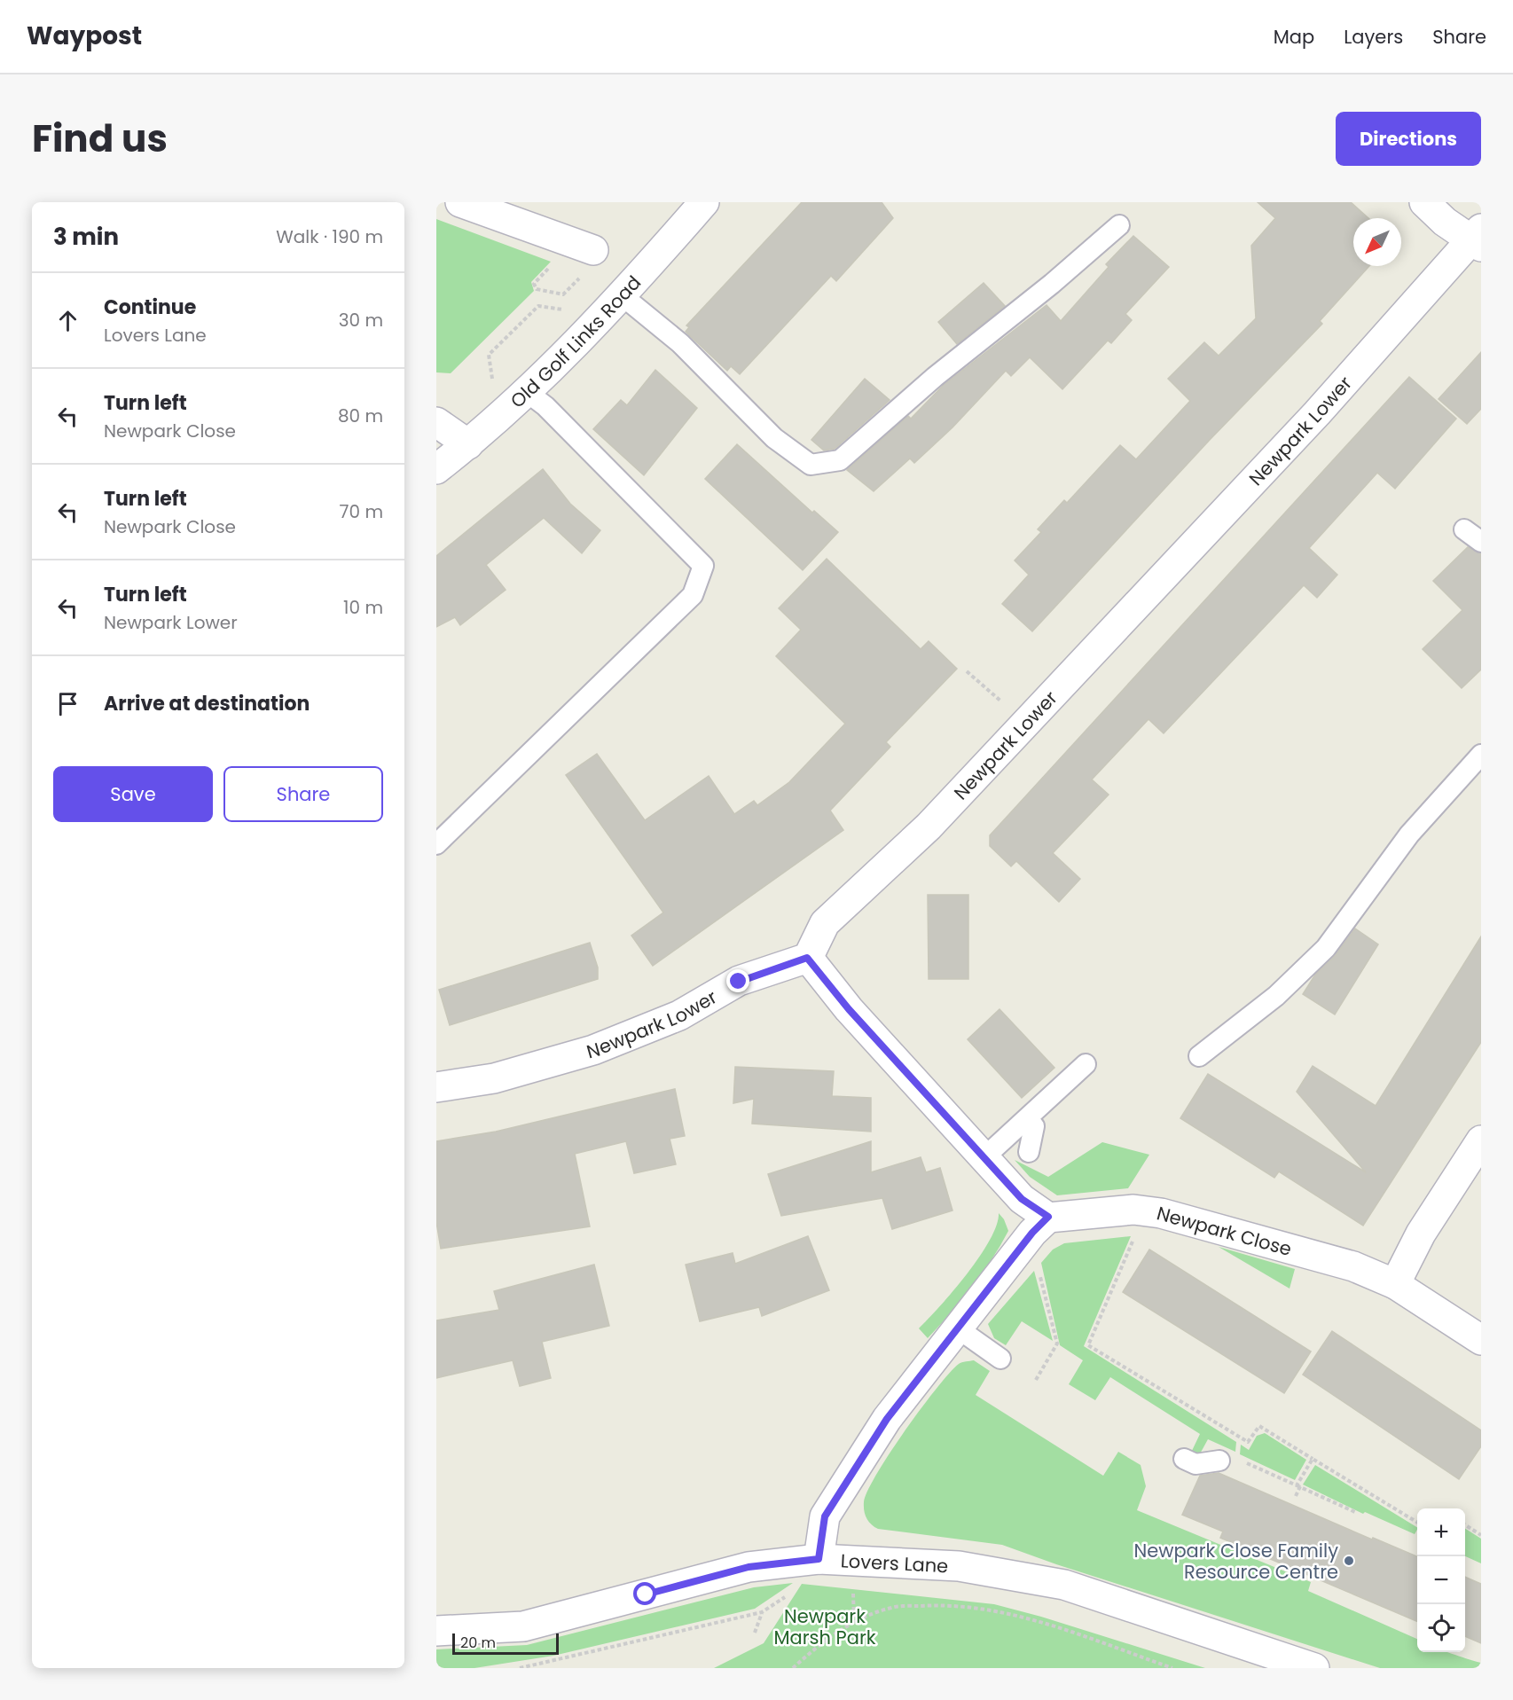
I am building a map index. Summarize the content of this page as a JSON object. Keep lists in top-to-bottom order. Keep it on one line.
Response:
{"streets":{"street":["Old Golf Links Road","Newpark Lower","Newpark Close","Lovers Lane"]},"parks":["Newpark Marsh Park"],"places":["Newpark Close Family Resource Centre"],"scale_bar":"20 m","north":"bottom left","page":{"header":"Waypost","nav":["Map","Layers","Share"],"title":"Find us","buttons":["Directions",["Save","Share"]],"heading":["3 min","Walk · 190 m"],"list":[["Continue","Lovers Lane","30 m"],["Turn left","Newpark Close","80 m"],["Turn left","Newpark Close","70 m"],["Turn left","Newpark Lower","10 m"],"Arrive at destination"],"map_buttons":["+","−"],"scale":"20 m"}}
